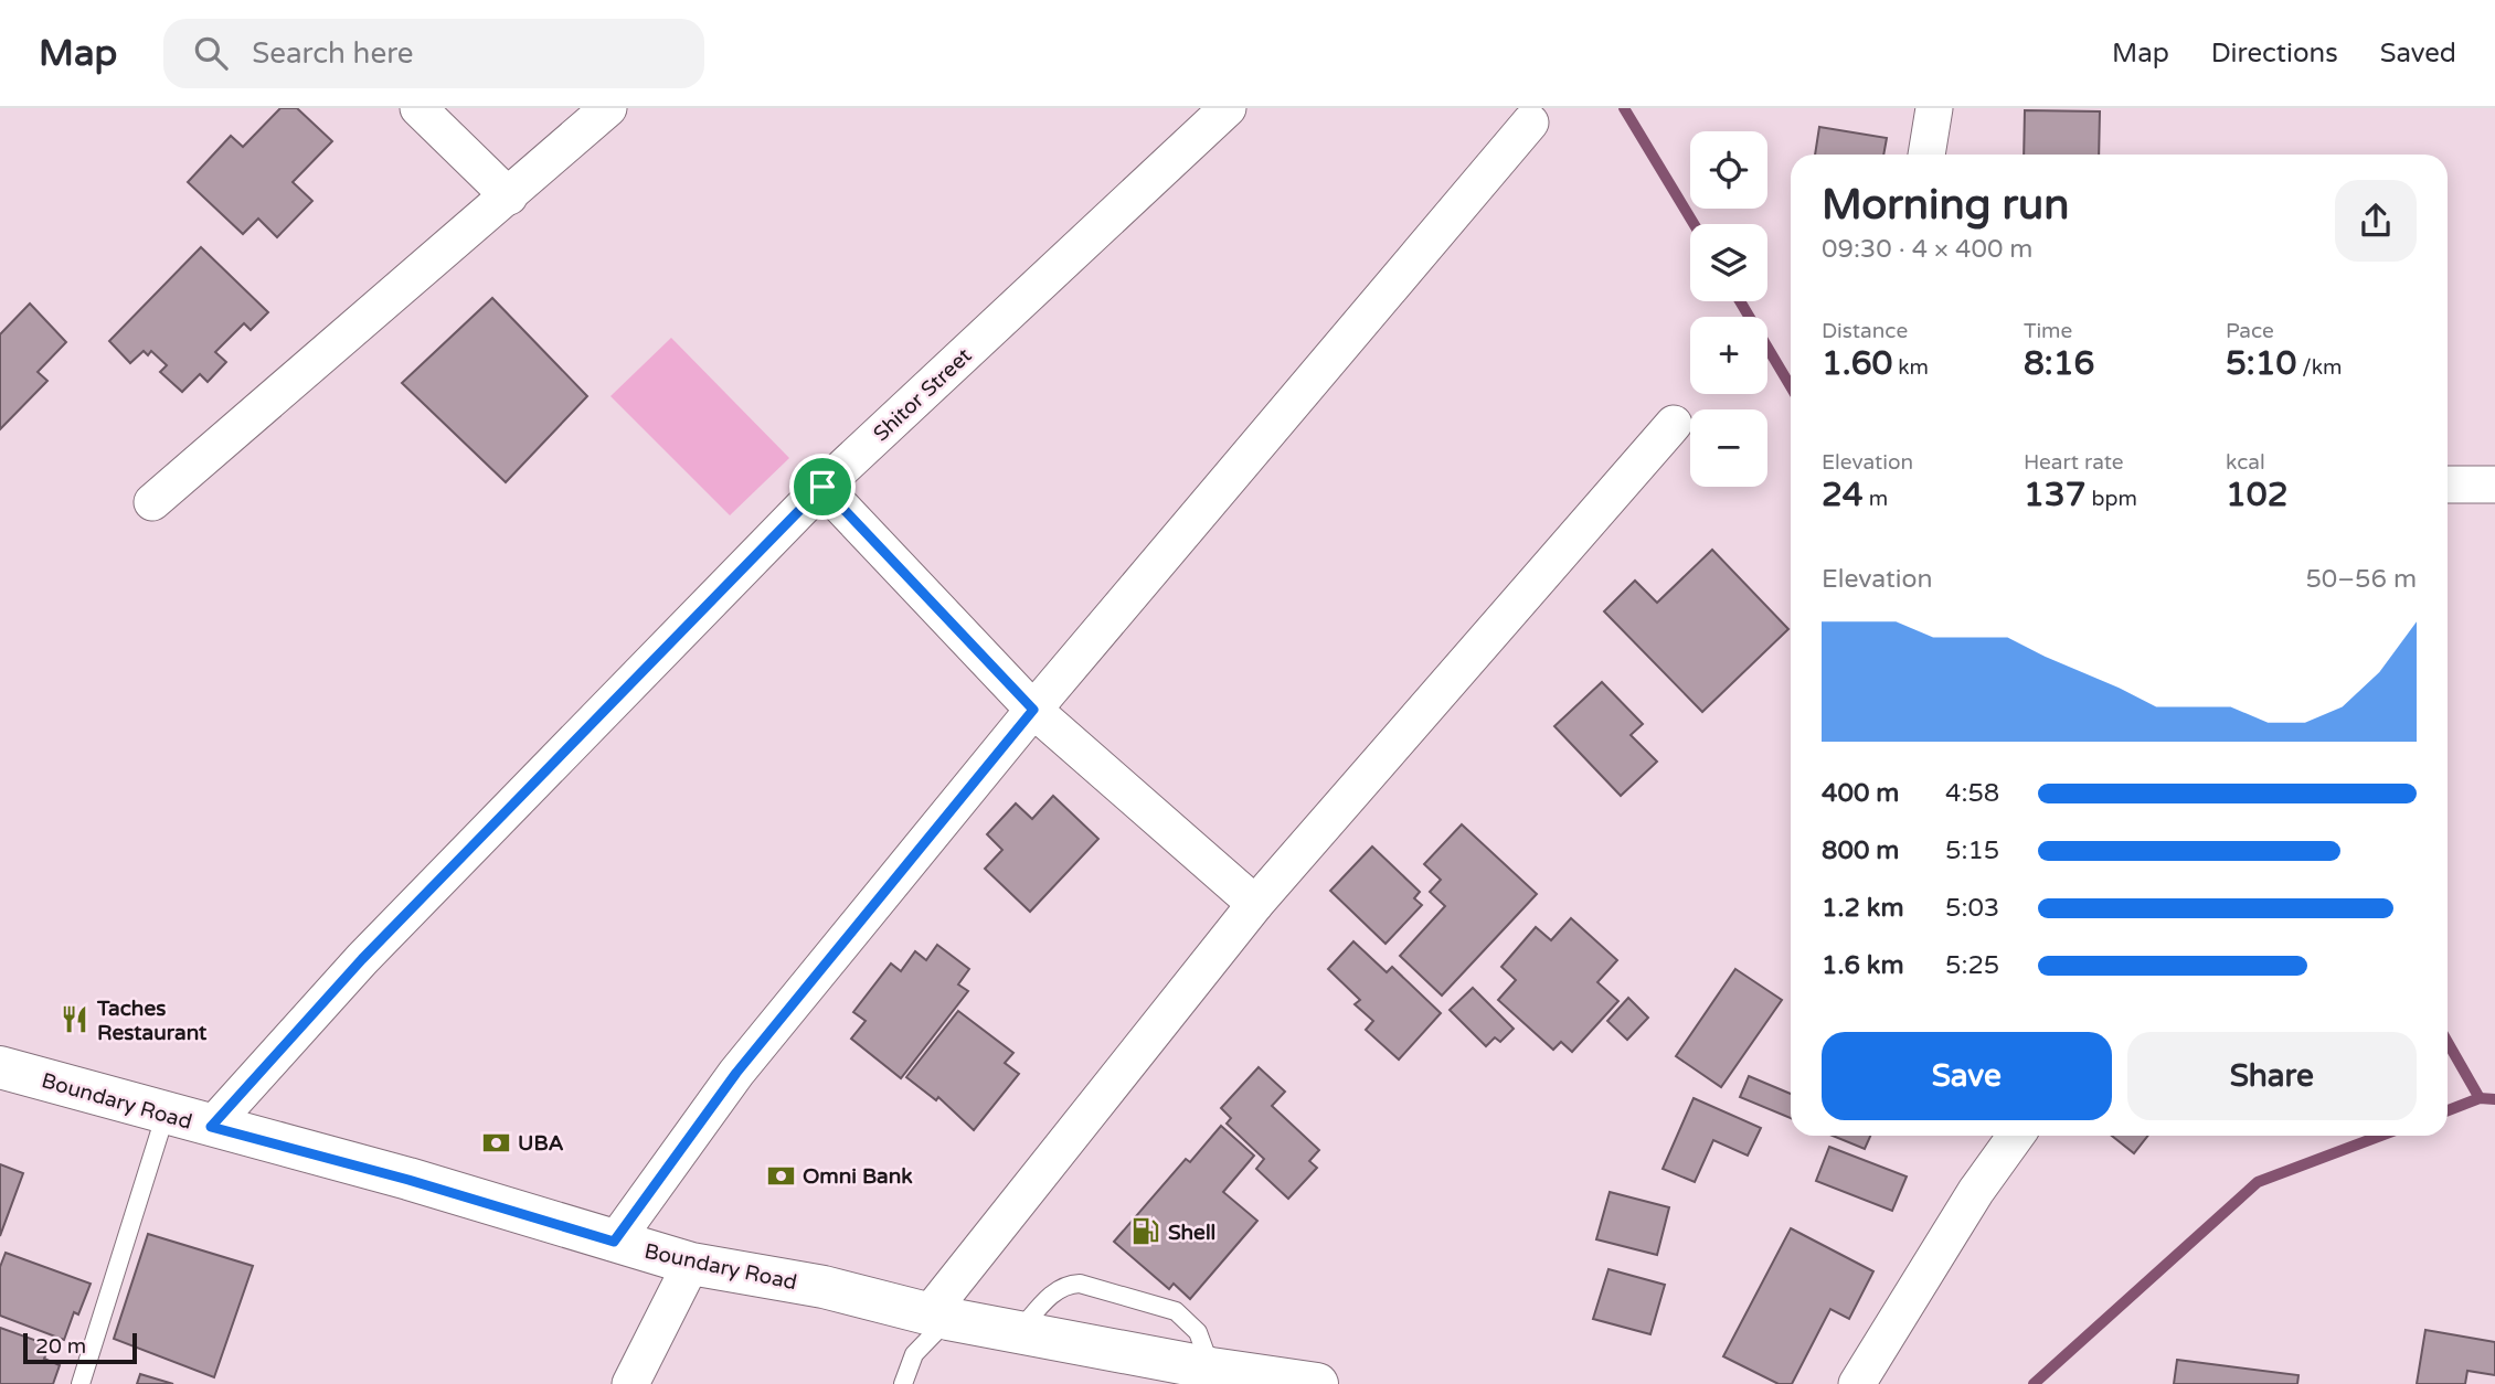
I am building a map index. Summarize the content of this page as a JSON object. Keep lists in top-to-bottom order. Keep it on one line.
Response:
{"streets":{"main road":["Boundary Road"],"street":["Shitor Street"]},"crossings":[["Shitor Street","Boundary Road"]],"places":{"restaurant":["Taches Restaurant"],"bank":["UBA","Omni Bank"],"fuel station":["Shell"]},"scale_bar":"20 m","page":{"header":"Map","search":"Search here","nav":["Map","Directions","Saved"],"map_buttons":["+","−"],"heading":["Morning run","09:30 · 4 × 400 m"],"stats":[["Distance","1.60 km"],["Time","8:16"],["Pace","5:10 /km"],["Elevation","24 m"],["Heart rate","137 bpm"],["kcal","102"]],"chart":["Elevation","50–56 m"],"list":[{"name":"400 m","note":"4:58"},{"name":"800 m","note":"5:15"},{"name":"1.2 km","note":"5:03"},{"name":"1.6 km","note":"5:25"}],"buttons":["Save","Share"],"scale":"20 m"}}
